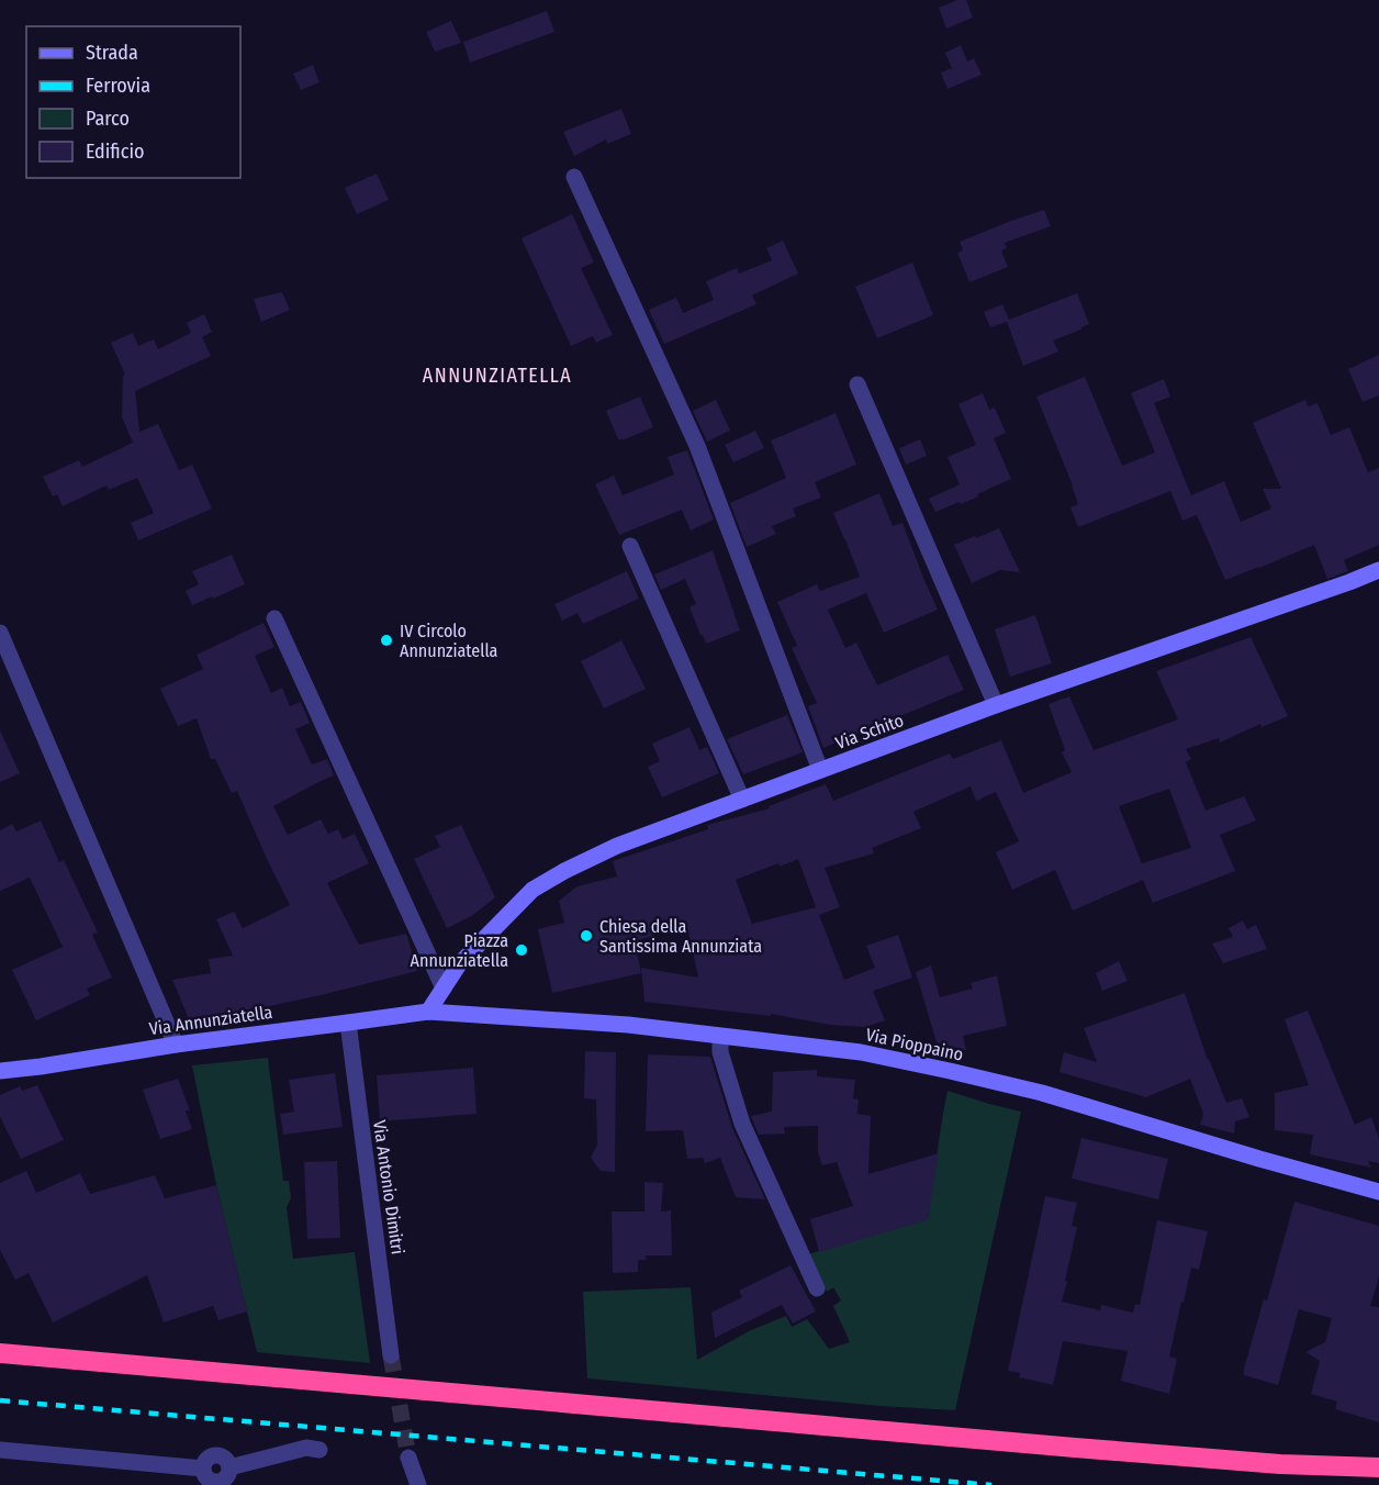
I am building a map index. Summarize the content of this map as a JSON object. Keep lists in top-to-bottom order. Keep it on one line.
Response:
{"streets":{"main road":["Via Schito","Via Annunziatella","Via Pioppaino"],"street":["Via Antonio Dimitri"]},"crossings":[["Via Schito","Via Annunziatella"],["Via Schito","Via Pioppaino"],["Via Annunziatella","Via Pioppaino"],["Via Annunziatella","Via Antonio Dimitri"]],"districts":["ANNUNZIATELLA"],"places":["IV Circolo Annunziatella","Chiesa della Santissima Annunziata","Piazza Annunziatella"],"legend":["Strada","Ferrovia","Parco","Edificio"]}
